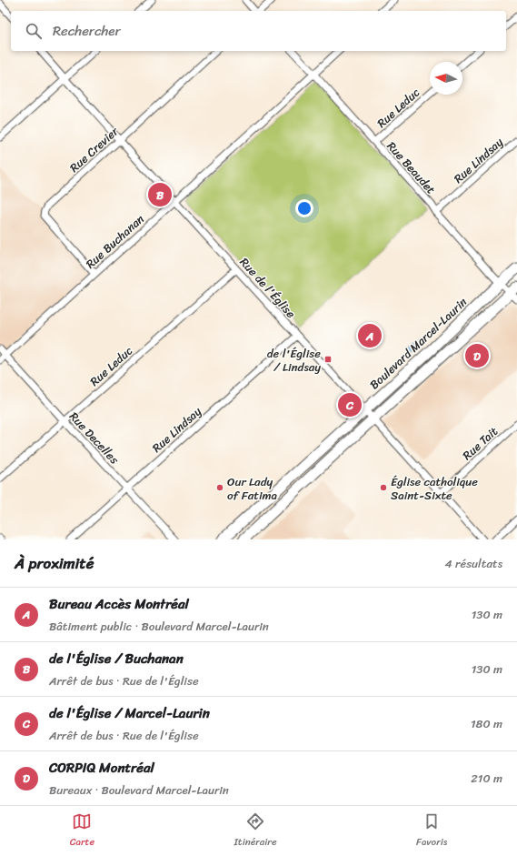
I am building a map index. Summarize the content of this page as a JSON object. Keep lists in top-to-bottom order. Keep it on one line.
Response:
{"streets":{"main road":["Boulevard Marcel-Laurin"],"street":["Rue Leduc","Rue Crevier","Rue Lindsay","Rue Beaudet","Rue Buchanan","Rue de l'Église","Rue Decelles","Rue Tait"]},"crossings":[["Rue Leduc","Rue Beaudet"],["Rue Leduc","Rue de l'Église"],["Rue Leduc","Rue Decelles"],["Rue Crevier","Rue Buchanan"],["Rue Crevier","Rue de l'Église"],["Rue Lindsay","Rue Beaudet"],["Rue Lindsay","Rue de l'Église"],["Rue Lindsay","Rue Decelles"],["Rue Beaudet","Rue Buchanan"],["Rue Beaudet","Boulevard Marcel-Laurin"],["Rue Buchanan","Rue de l'Église"],["Rue Buchanan","Rue Decelles"],["Rue de l'Église","Boulevard Marcel-Laurin"],["Rue de l'Église","Rue Tait"]],"places":{"transit":["de l'Église / Lindsay"],"other":["Our Lady of Fatima","Église catholique Saint-Sixte"]},"north":"left","page":{"search":"Rechercher","pins":["B","A","D","C"],"heading":["À proximité","4 résultats"],"list":[{"mark":"A","name":"Bureau Accès Montréal","note":"Bâtiment public · Boulevard Marcel-Laurin","value":"130 m"},{"mark":"B","name":"de l'Église / Buchanan","note":"Arrêt de bus · Rue de l'Église","value":"130 m"},{"mark":"C","name":"de l'Église / Marcel-Laurin","note":"Arrêt de bus · Rue de l'Église","value":"180 m"},{"mark":"D","name":"CORPIQ Montréal","note":"Bureaux · Boulevard Marcel-Laurin","value":"210 m"}],"nav":["Carte","Itinéraire","Favoris"]}}
